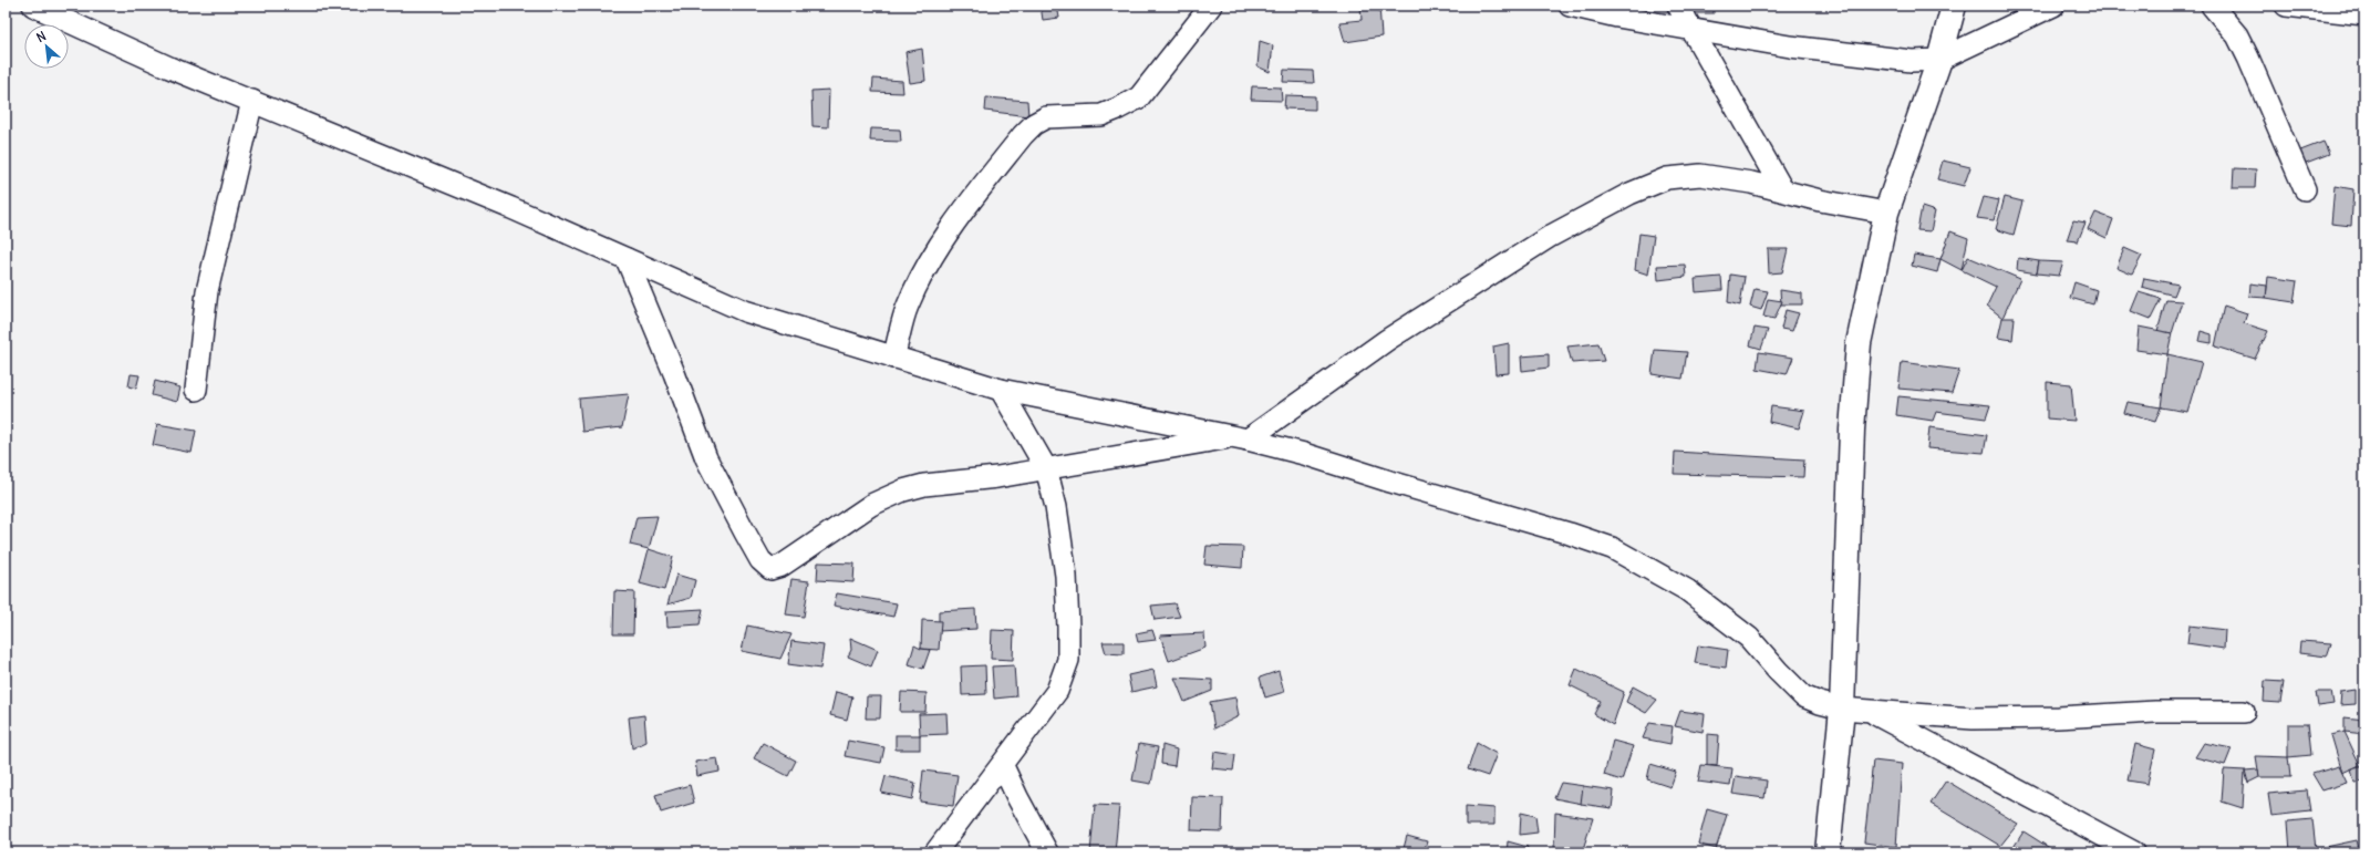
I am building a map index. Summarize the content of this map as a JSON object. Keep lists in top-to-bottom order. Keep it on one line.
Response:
{"north":"top left"}
